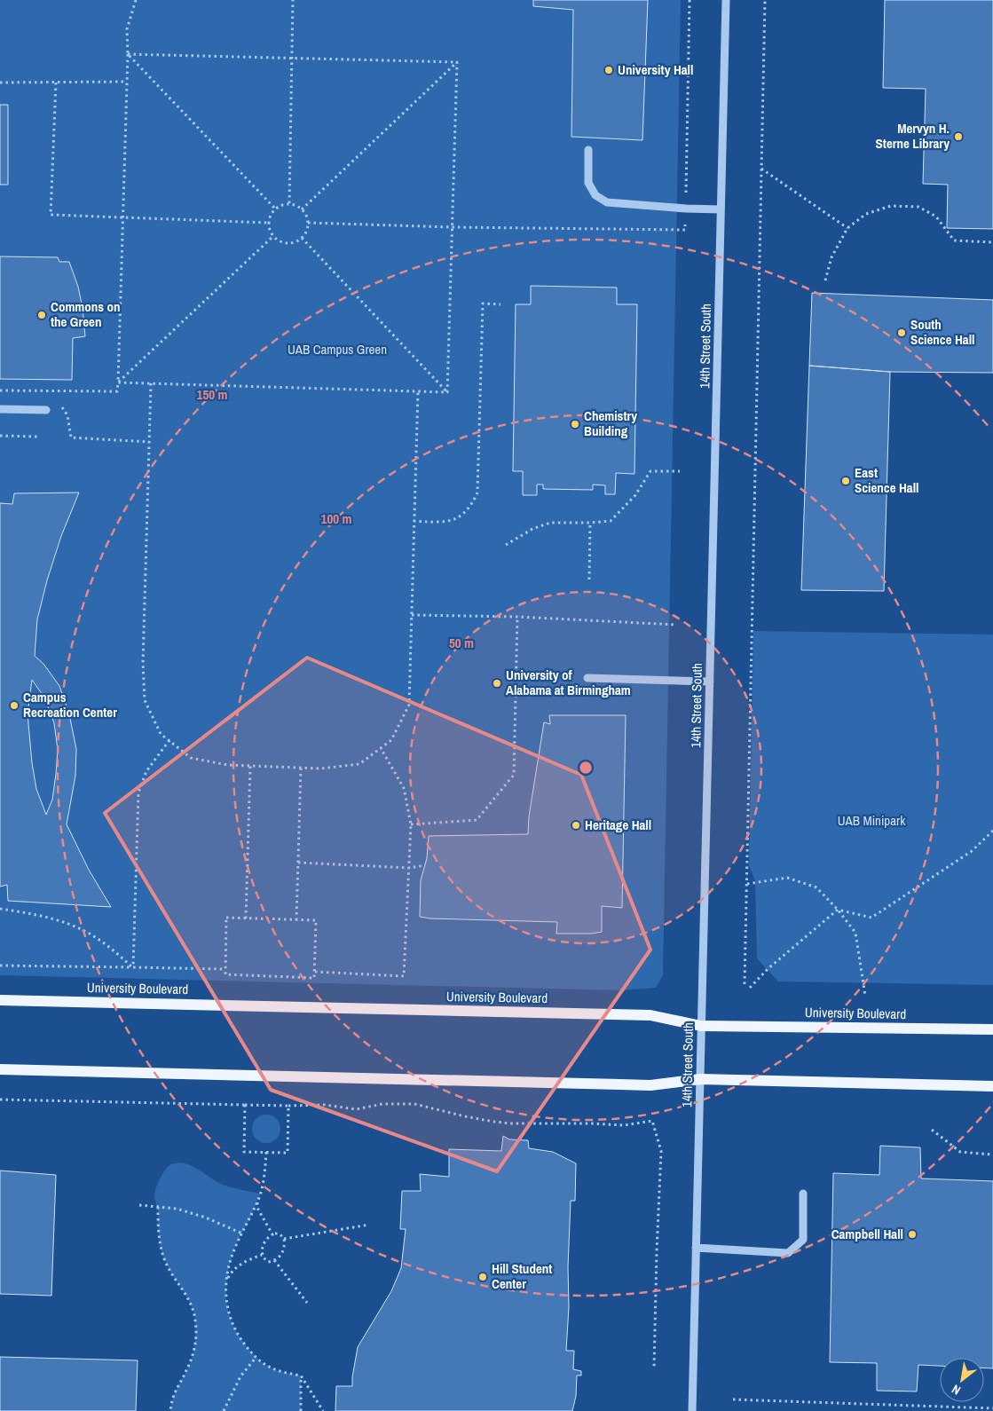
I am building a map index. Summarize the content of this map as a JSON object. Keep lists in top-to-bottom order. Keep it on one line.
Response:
{"streets":{"main road":["University Boulevard"],"street":["14th Street South"]},"crossings":[["14th Street South","University Boulevard"]],"parks":["UAB Campus Green","UAB Minipark"],"places":["University Hall","Mervyn H. Sterne Library","Commons on the Green","South Science Hall","Chemistry Building","East Science Hall","University of Alabama at Birmingham","Campus Recreation Center","Heritage Hall","Campbell Hall","Hill Student Center"],"north":"bottom left","rings":["150 m","100 m","50 m"]}
